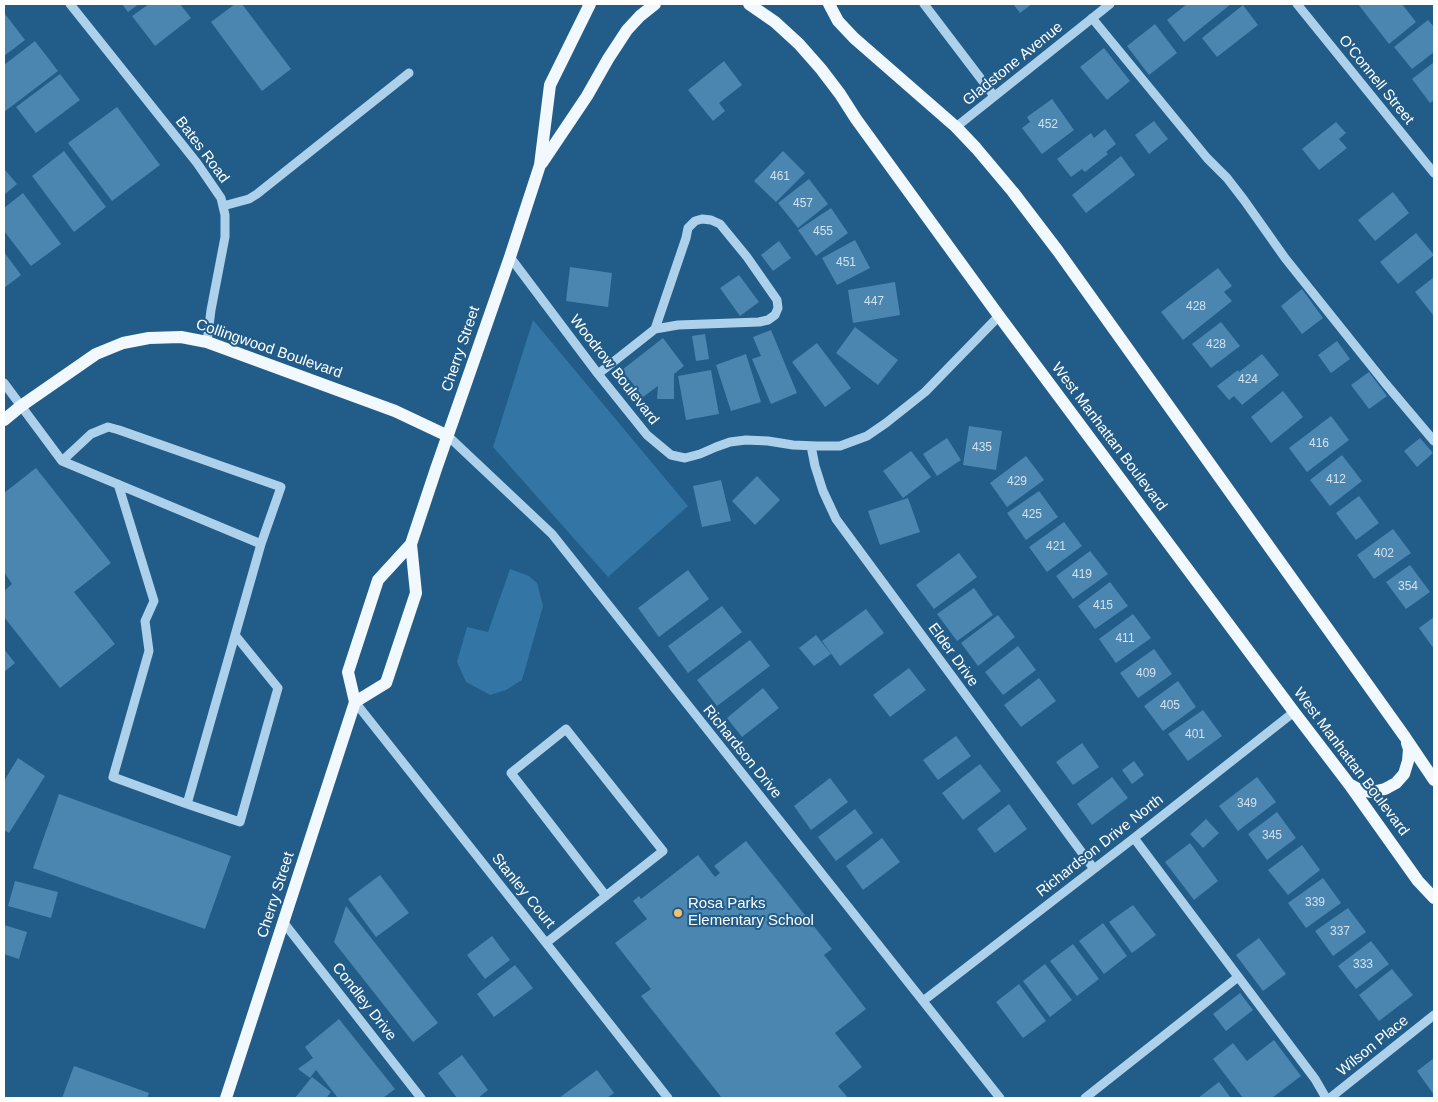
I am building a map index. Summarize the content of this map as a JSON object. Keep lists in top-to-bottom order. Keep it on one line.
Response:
{"streets":{"main road":["Collingwood Boulevard","Cherry Street","West Manhattan Boulevard"],"street":["Gladstone Avenue","O'Connell Street","Bates Road","Woodrow Boulevard","Elder Drive","Richardson Drive","Richardson Drive North","Stanley Court","Condley Drive","Wilson Place"]},"crossings":[["Bates Road","Collingwood Boulevard"],["Collingwood Boulevard","Cherry Street"],["Collingwood Boulevard","Richardson Drive"],["Cherry Street","Woodrow Boulevard"],["Cherry Street","Richardson Drive"],["Cherry Street","Stanley Court"],["Cherry Street","Condley Drive"],["Woodrow Boulevard","West Manhattan Boulevard"],["Woodrow Boulevard","Elder Drive"],["West Manhattan Boulevard","Richardson Drive North"],["Elder Drive","Richardson Drive North"],["Richardson Drive","Richardson Drive North"]],"places":["Rosa Parks Elementary School"],"house_numbers":["452","461","457","455","451","447","428","428","424","416","435","412","429","425","421","402","419","354","415","411","409","405","401","349","345","339","337","333"]}
